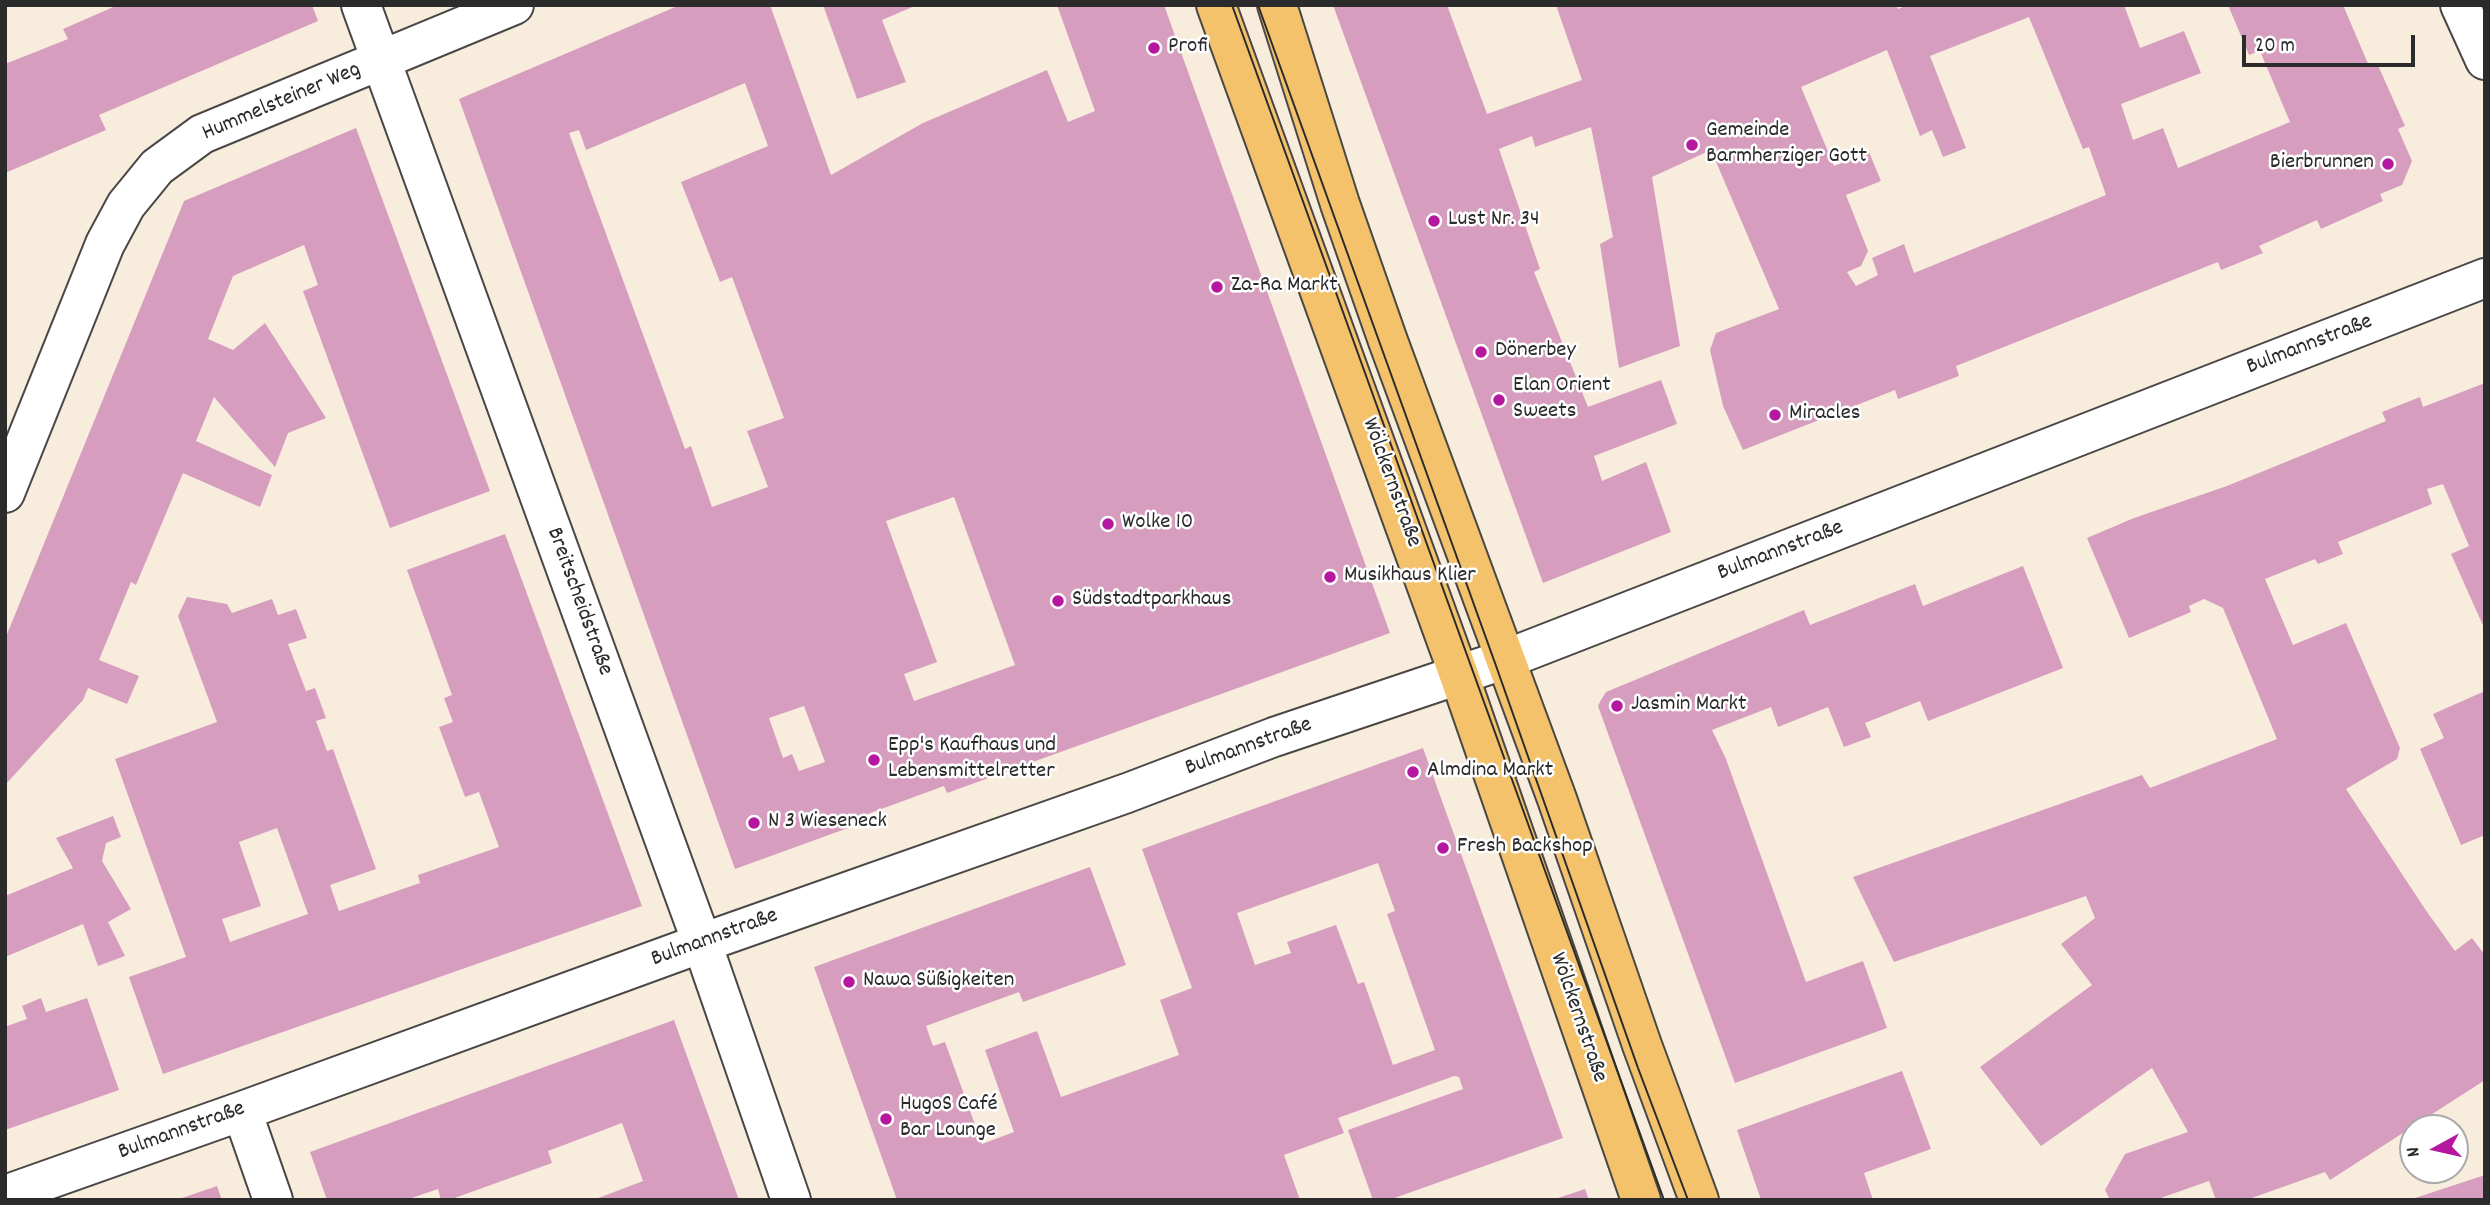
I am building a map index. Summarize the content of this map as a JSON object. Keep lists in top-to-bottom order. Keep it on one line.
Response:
{"streets":{"main road":["Wölckernstraße"],"street":["Hummelsteiner Weg","Bulmannstraße","Breitscheidstraße"]},"crossings":[["Hummelsteiner Weg","Breitscheidstraße"],["Bulmannstraße","Wölckernstraße"],["Bulmannstraße","Breitscheidstraße"]],"places":["Profi","Gemeinde Barmherziger Gott","Bierbrunnen","Lust Nr. 34","Za-Ra Markt","Dönerbey","Elan Orient Sweets","Miracles","Wolke 10","Musikhaus Klier","Südstadtparkhaus","Jasmin Markt","Epp's Kaufhaus und Lebensmittelretter","Almdina Markt","N 3 Wieseneck","Fresh Backshop","Nawa Süßigkeiten","HugoS Café Bar Lounge"],"scale_bar":"20 m","north":"left"}
